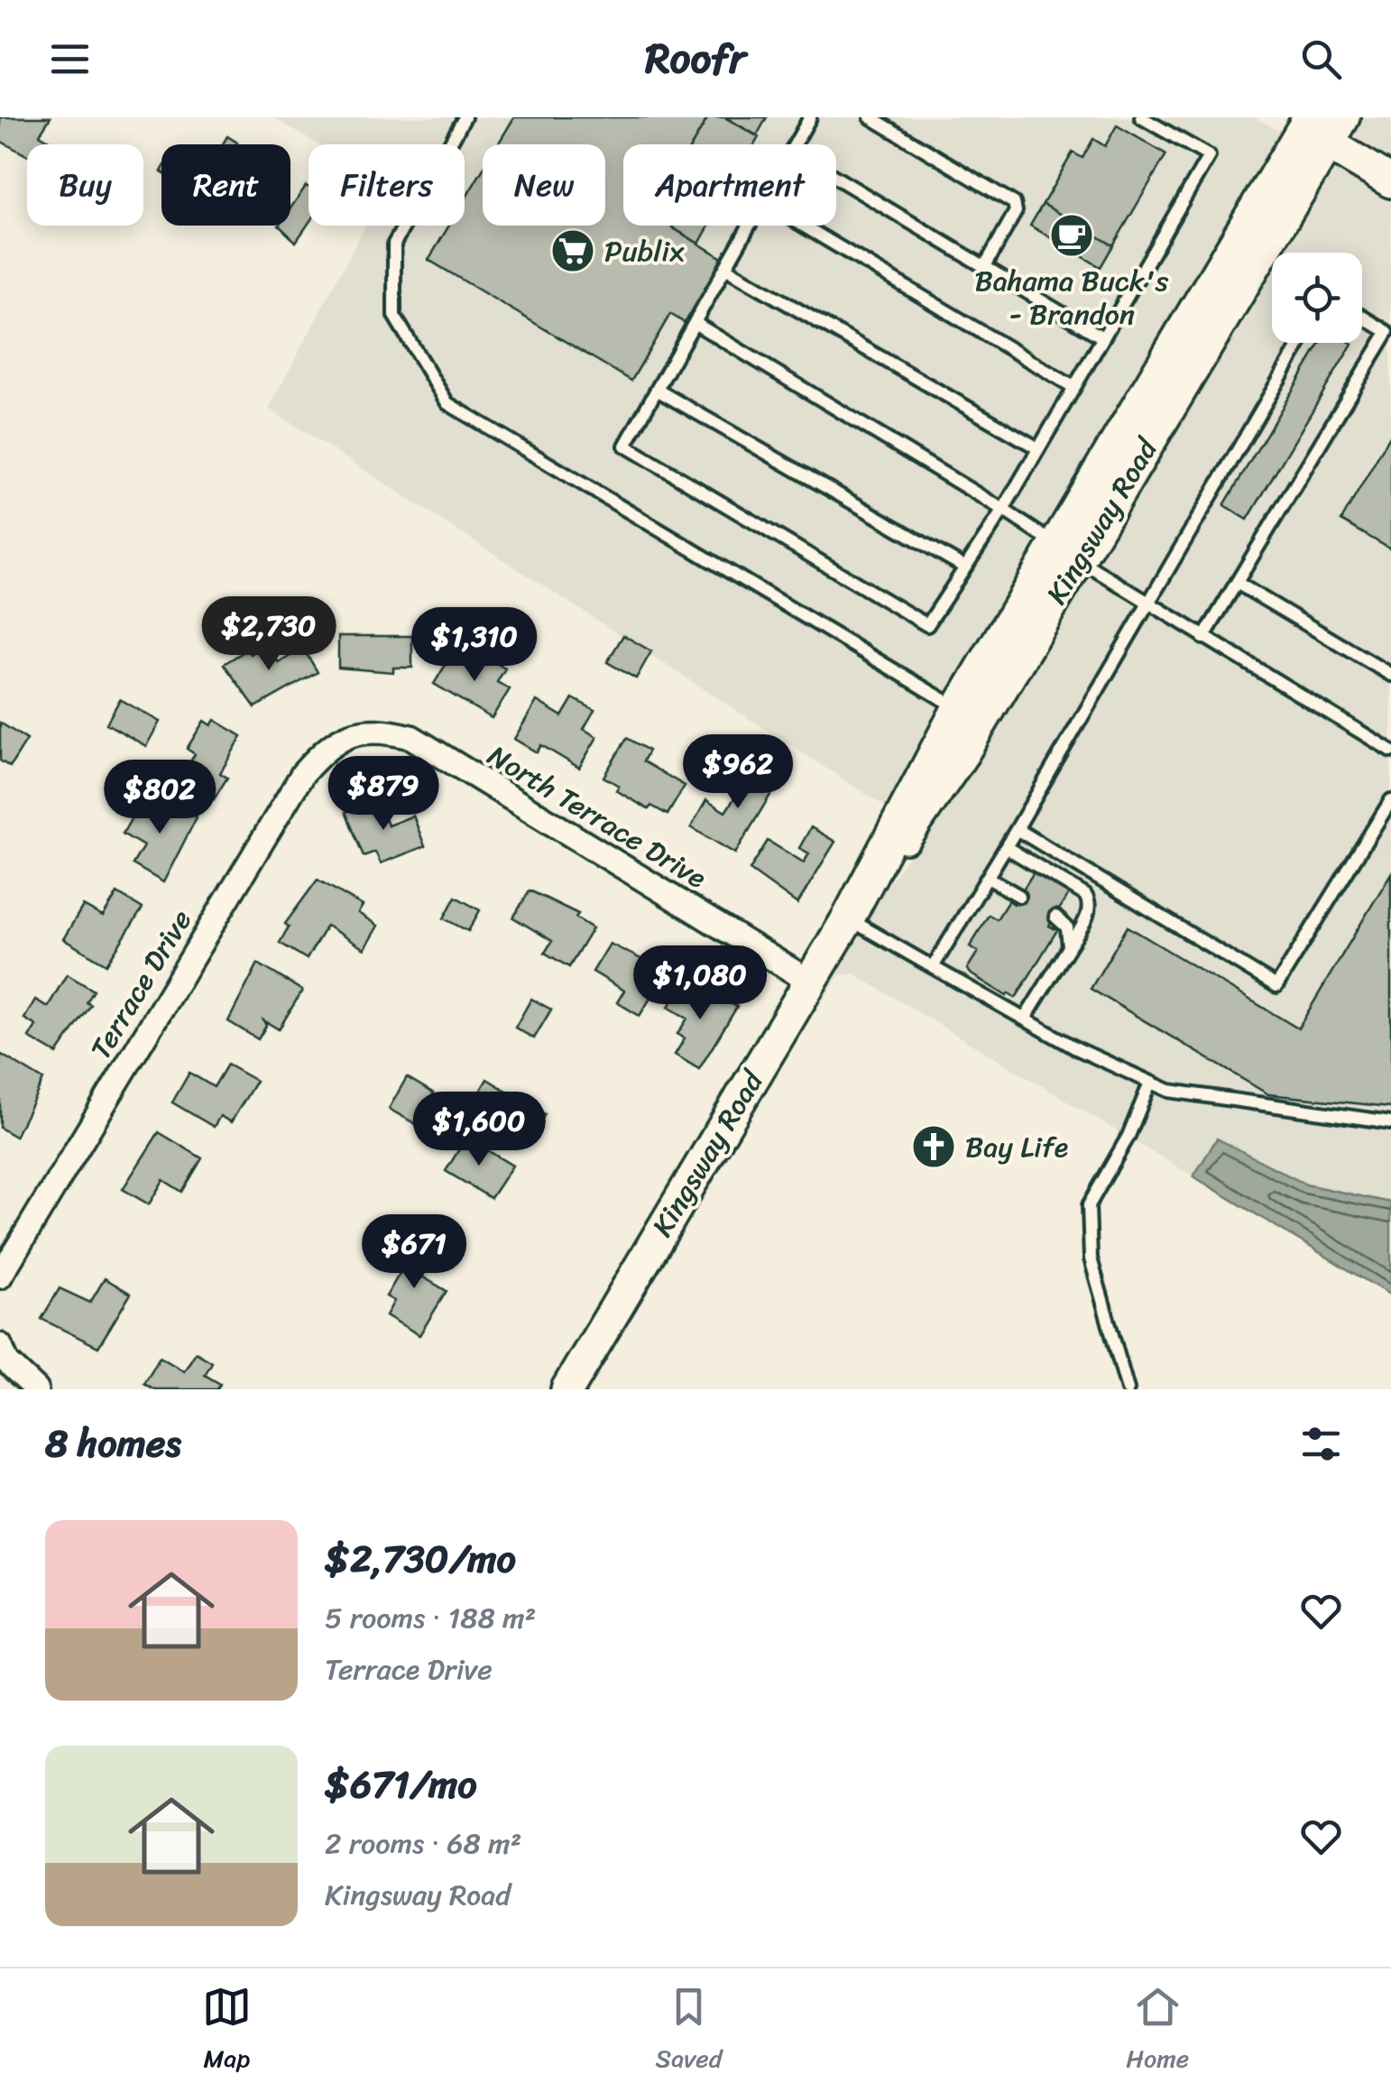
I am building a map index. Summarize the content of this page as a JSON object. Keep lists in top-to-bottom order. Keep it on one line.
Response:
{"streets":{"street":["Kingsway Road","North Terrace Drive","Terrace Drive"]},"crossings":[["Kingsway Road","North Terrace Drive"],["North Terrace Drive","Terrace Drive"]],"places":{"cafe":["Bahama Buck's - Brandon"],"supermarket":["Publix"],"church":["Bay Life"]},"page":{"header":"Roofr","chip":["Buy","Rent","Filters","New","Apartment"],"price":["$2,730","$1,310","$962","$879","$802","$1,080","$1,600","$671"],"heading":"8 homes","list":[{"name":"$2,730/mo","note":"5 rooms · 188 m² · Terrace Drive"},{"name":"$671/mo","note":"2 rooms · 68 m² · Kingsway Road"}],"tabs":["Map","Saved","Home"]}}
